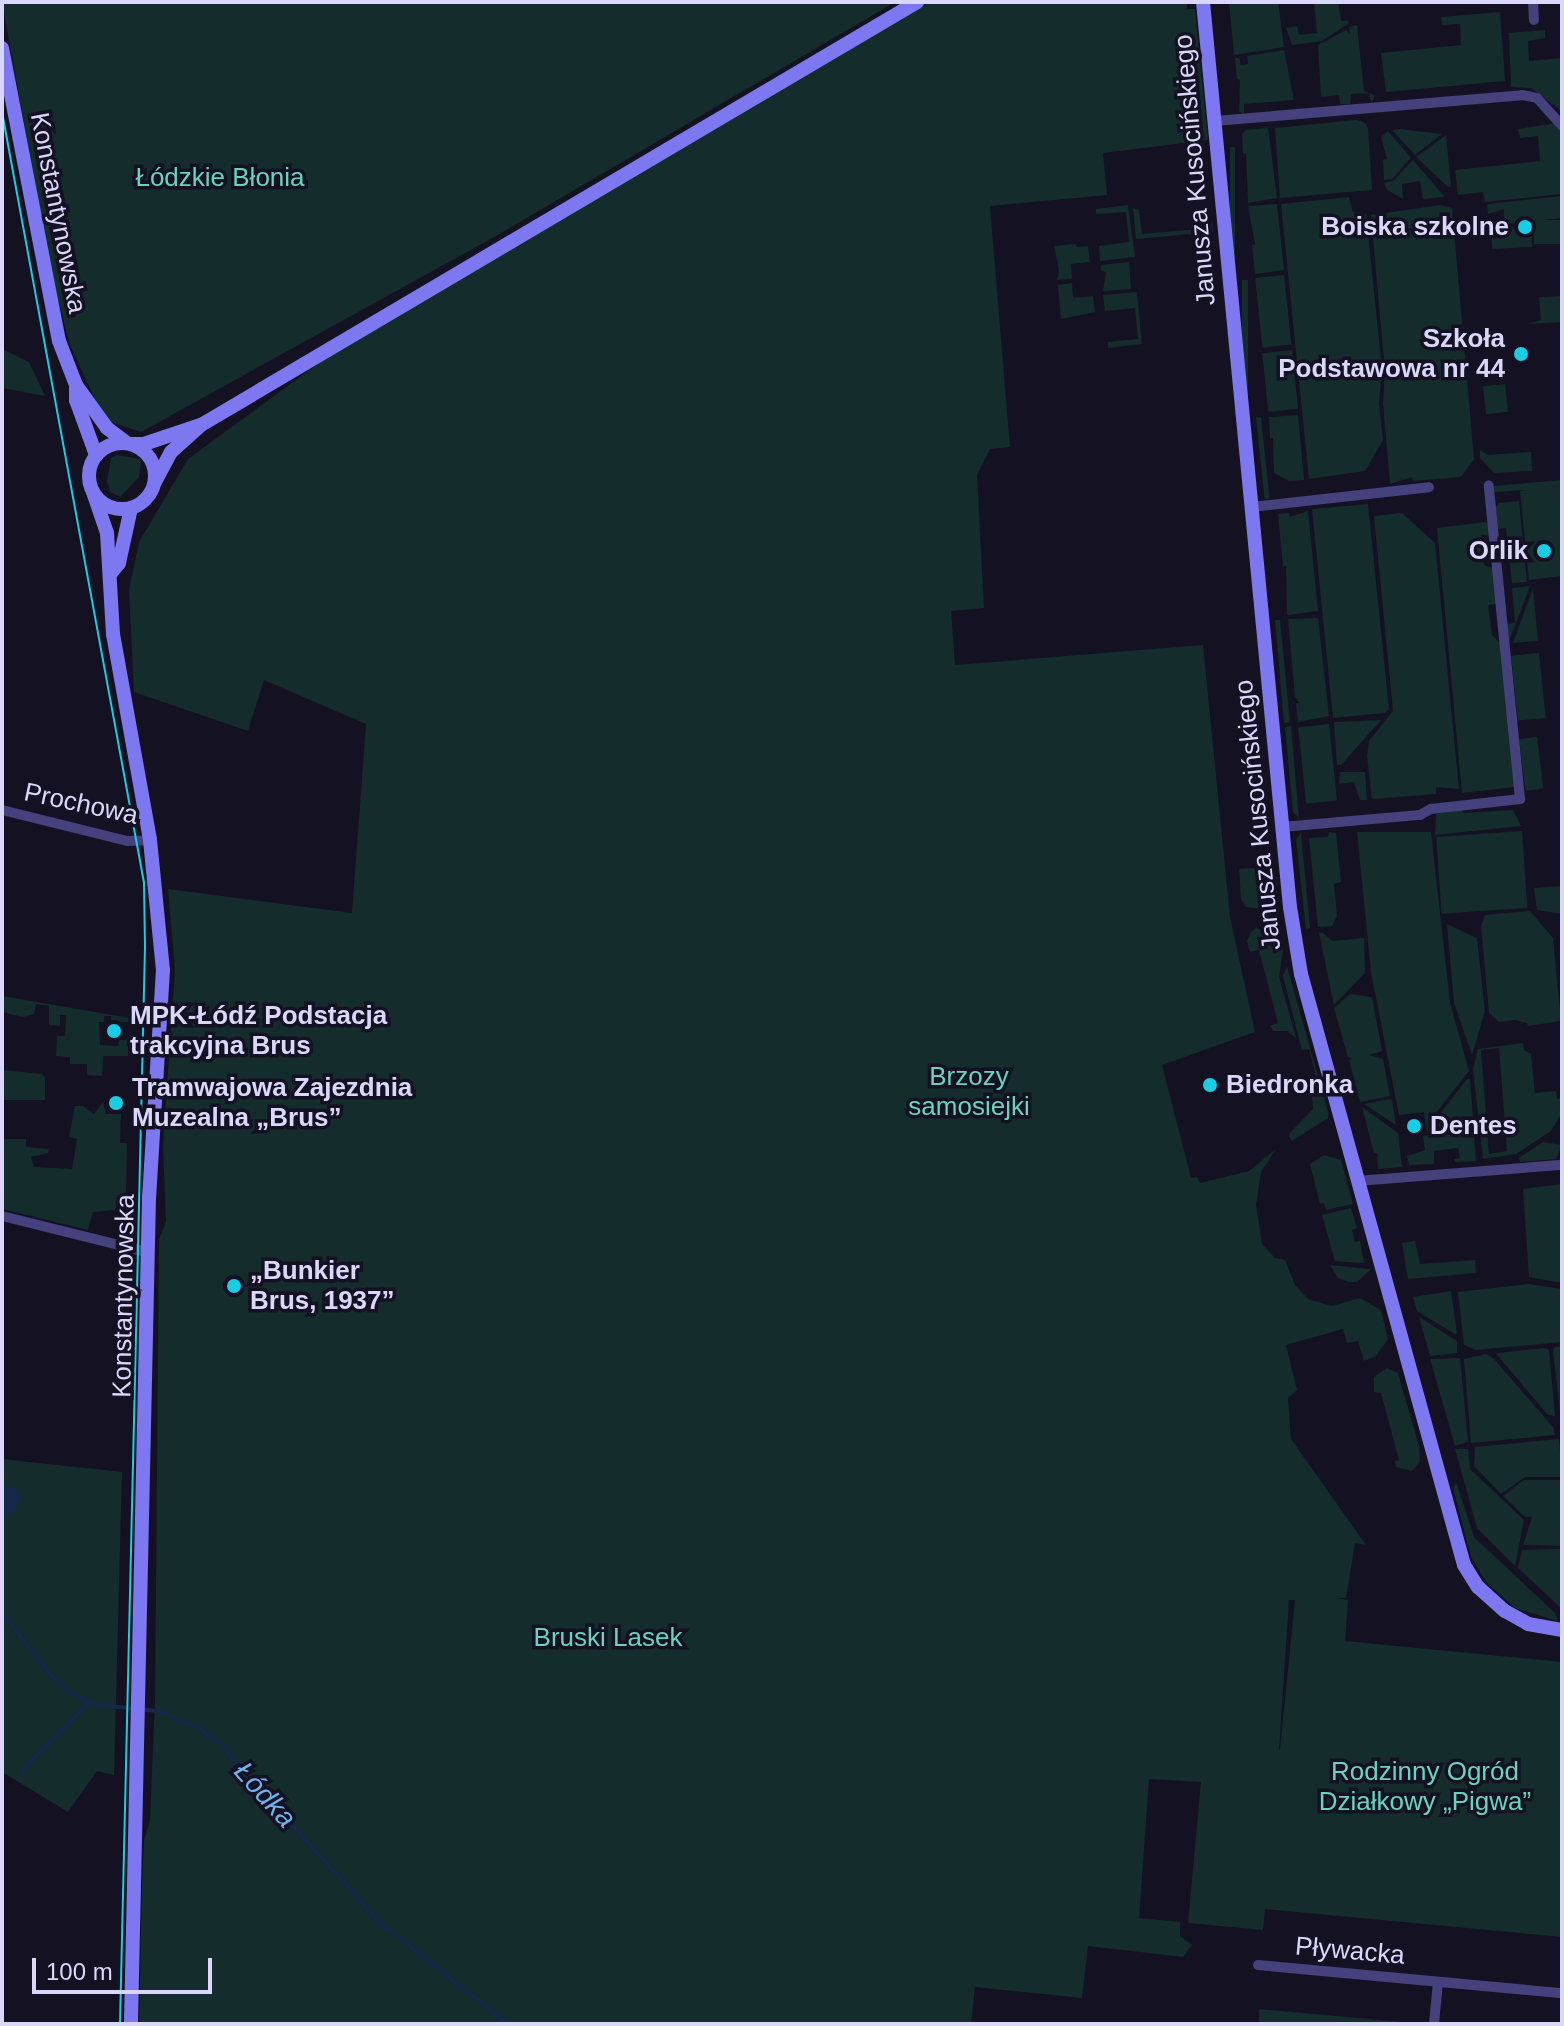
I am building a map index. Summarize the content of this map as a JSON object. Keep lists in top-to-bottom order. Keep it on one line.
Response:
{"streets":{"street":["Janusza Kusocińskiego","Konstantynowska","Prochowa","Pływacka"]},"crossings":[["Konstantynowska","Prochowa"]],"water":["Łódka"],"parks":["Łódzkie Błonia","Brzozy samosiejki","Bruski Lasek","Rodzinny Ogród Działkowy „Pigwa”"],"places":["Boiska szkolne","Szkoła Podstawowa nr 44","Orlik","MPK-Łódź Podstacja trakcyjna Brus","Biedronka","Tramwajowa Zajezdnia Muzealna „Brus”","Dentes","„Bunkier Brus, 1937”"],"scale_bar":"100 m"}
